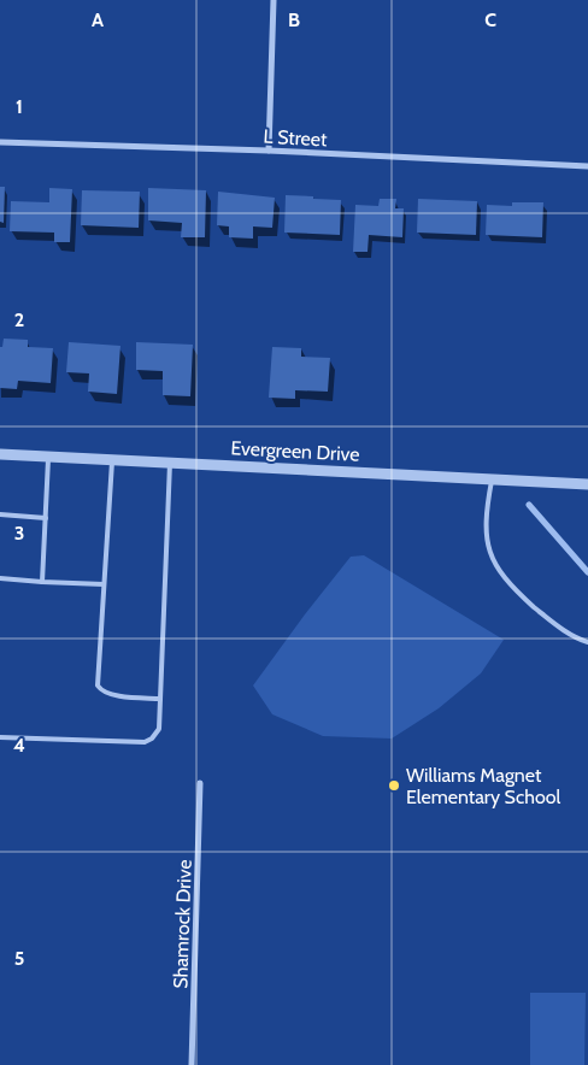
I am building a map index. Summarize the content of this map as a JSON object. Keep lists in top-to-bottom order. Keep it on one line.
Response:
{"streets":{"street":["L Street","Evergreen Drive","Shamrock Drive"]},"places":["Williams Magnet Elementary School"],"grid":{"columns":["A","B","C"],"rows":["1","2","3","4","5"]}}
